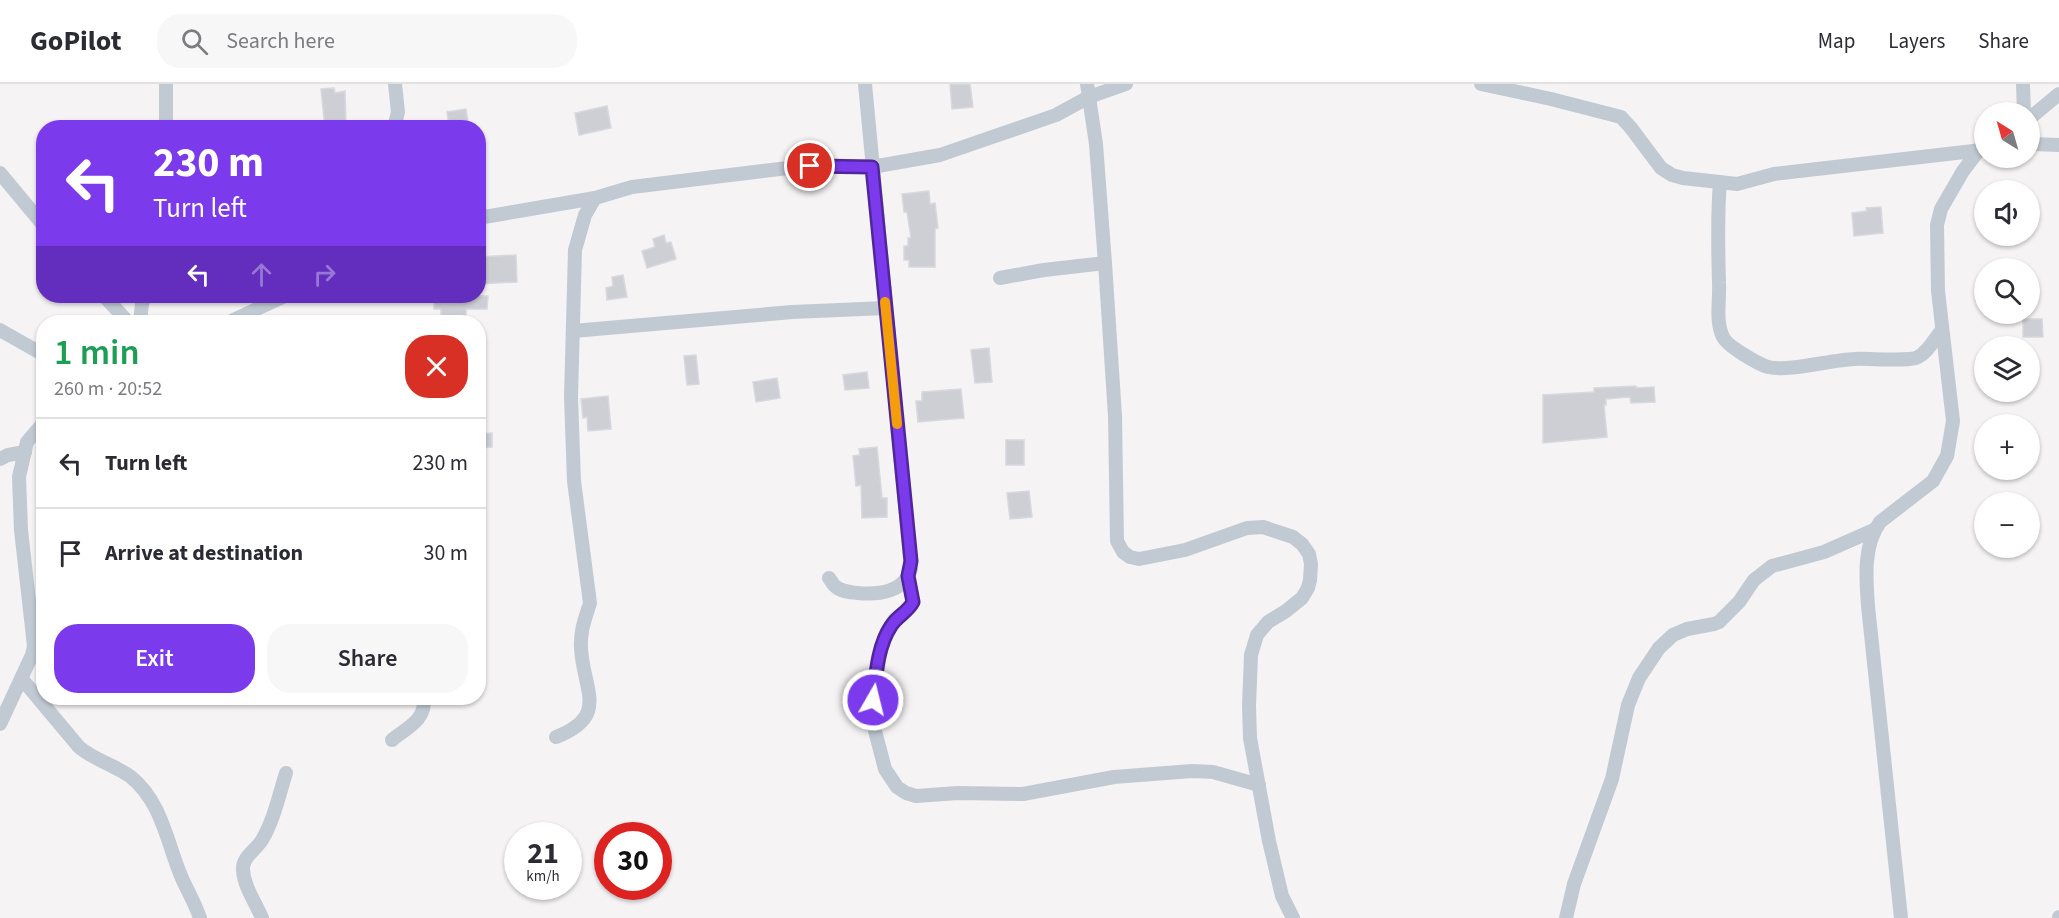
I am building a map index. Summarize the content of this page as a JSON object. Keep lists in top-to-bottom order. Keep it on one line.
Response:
{"north":"top left","page":{"header":"GoPilot","search":"Search here","nav":["Map","Layers","Share"],"map_buttons":["+","−"],"turn":["230 m","Turn left"],"heading":["1 min","260 m · 20:52"],"list":[{"name":"Turn left","value":"230 m"},{"name":"Arrive at destination","value":"30 m"}],"buttons":["Exit","Share"],"speed":"21 km/h","limit":"30"}}
